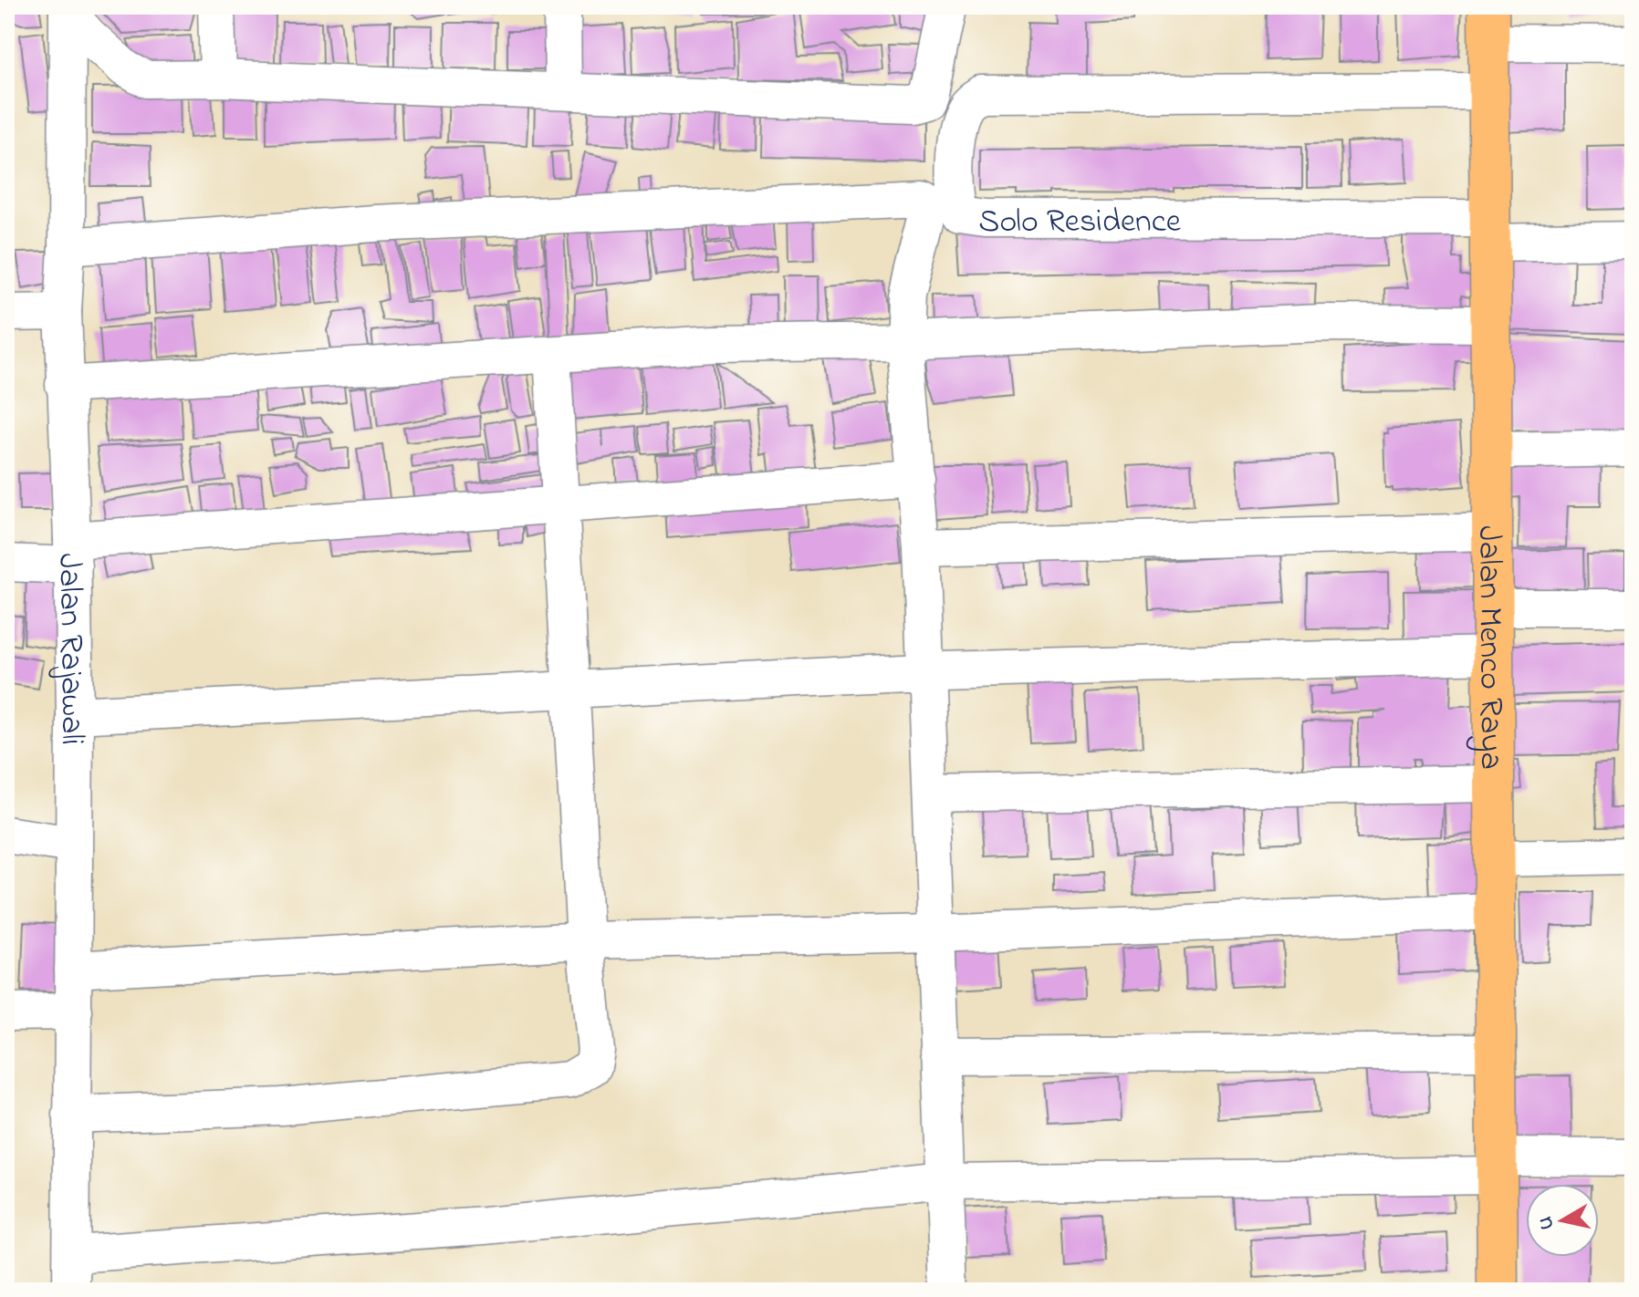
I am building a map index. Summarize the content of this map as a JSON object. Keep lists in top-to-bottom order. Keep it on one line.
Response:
{"streets":{"main road":["Jalan Menco Raya"],"street":["Solo Residence","Jalan Rajawali"]},"crossings":[["Solo Residence","Jalan Menco Raya"]],"north":"left"}
